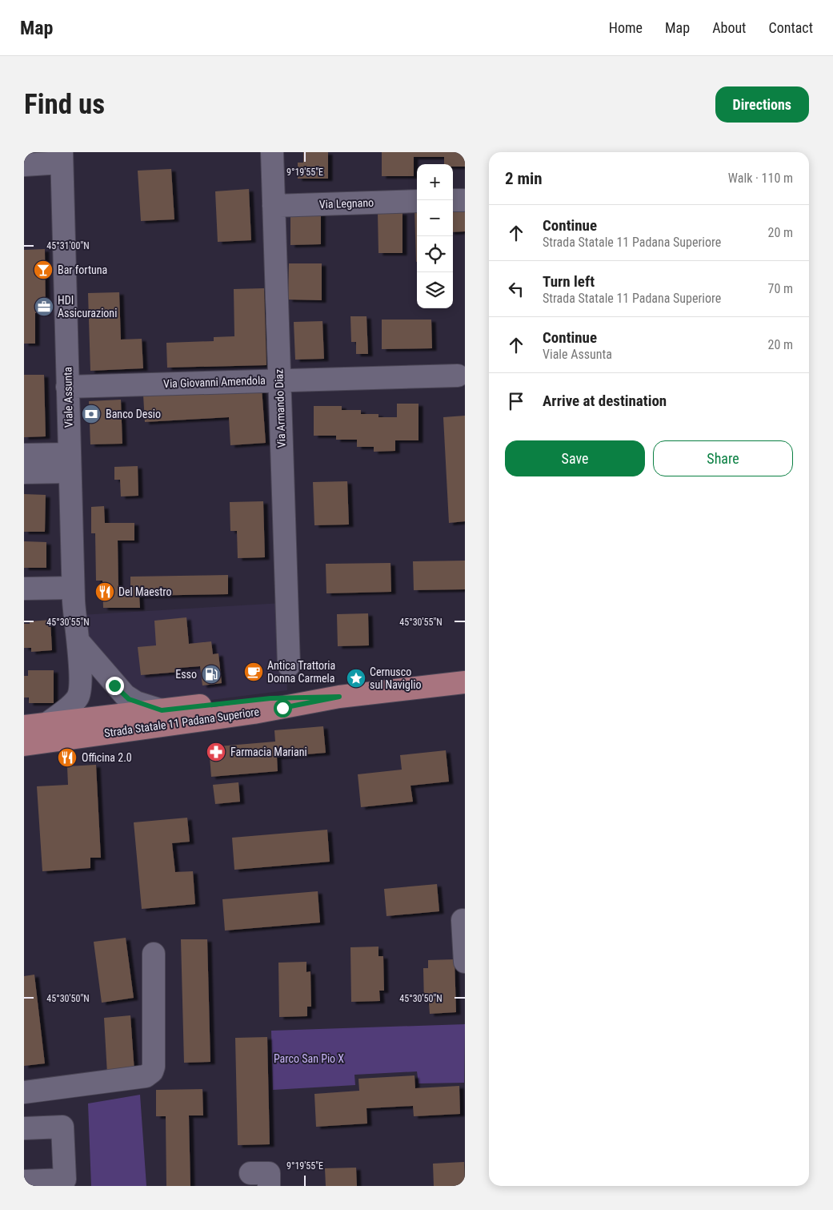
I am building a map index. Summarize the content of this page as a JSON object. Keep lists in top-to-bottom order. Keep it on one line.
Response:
{"streets":{"main road":["Strada Statale 11 Padana Superiore"],"street":["Via Legnano","Via Giovanni Amendola","Viale Assunta","Via Armando Diaz"]},"crossings":[["Via Legnano","Via Armando Diaz"],["Via Giovanni Amendola","Viale Assunta"],["Via Giovanni Amendola","Via Armando Diaz"],["Viale Assunta","Strada Statale 11 Padana Superiore"]],"parks":["Parco San Pio X"],"places":{"bar":["Bar fortuna"],"office":["HDI Assicurazioni"],"bank":["Banco Desio"],"restaurant":["Del Maestro","Officina 2.0"],"cafe":["Antica Trattoria Donna Carmela"],"fuel station":["Esso"],"place":["Cernusco sul Naviglio"],"pharmacy":["Farmacia Mariani"]},"page":{"header":"Map","nav":["Home","Map","About","Contact"],"buttons":["Directions",["Save","Share"]],"title":"Find us","heading":["2 min","Walk · 110 m"],"map_buttons":["+","−"],"list":[["Continue","Strada Statale 11 Padana Superiore","20 m"],["Turn left","Strada Statale 11 Padana Superiore","70 m"],["Continue","Viale Assunta","20 m"],"Arrive at destination"]},"coordinates":["9°19'55\"E","45°31'00\"N","45°30'55\"N","45°30'50\"N"]}
